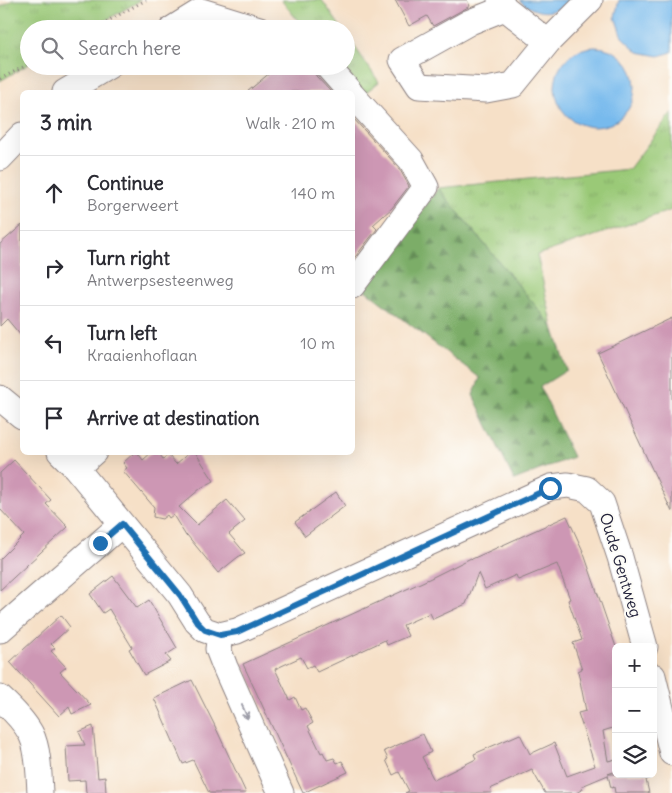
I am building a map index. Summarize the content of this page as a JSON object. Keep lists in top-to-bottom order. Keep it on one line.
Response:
{"streets":{"street":["Oude Gentweg"]},"page":{"search":"Search here","heading":["3 min","Walk · 210 m"],"list":[["Continue","Borgerweert","140 m"],["Turn right","Antwerpsesteenweg","60 m"],["Turn left","Kraaienhoflaan","10 m"],"Arrive at destination"],"map_buttons":["+","−"]}}
